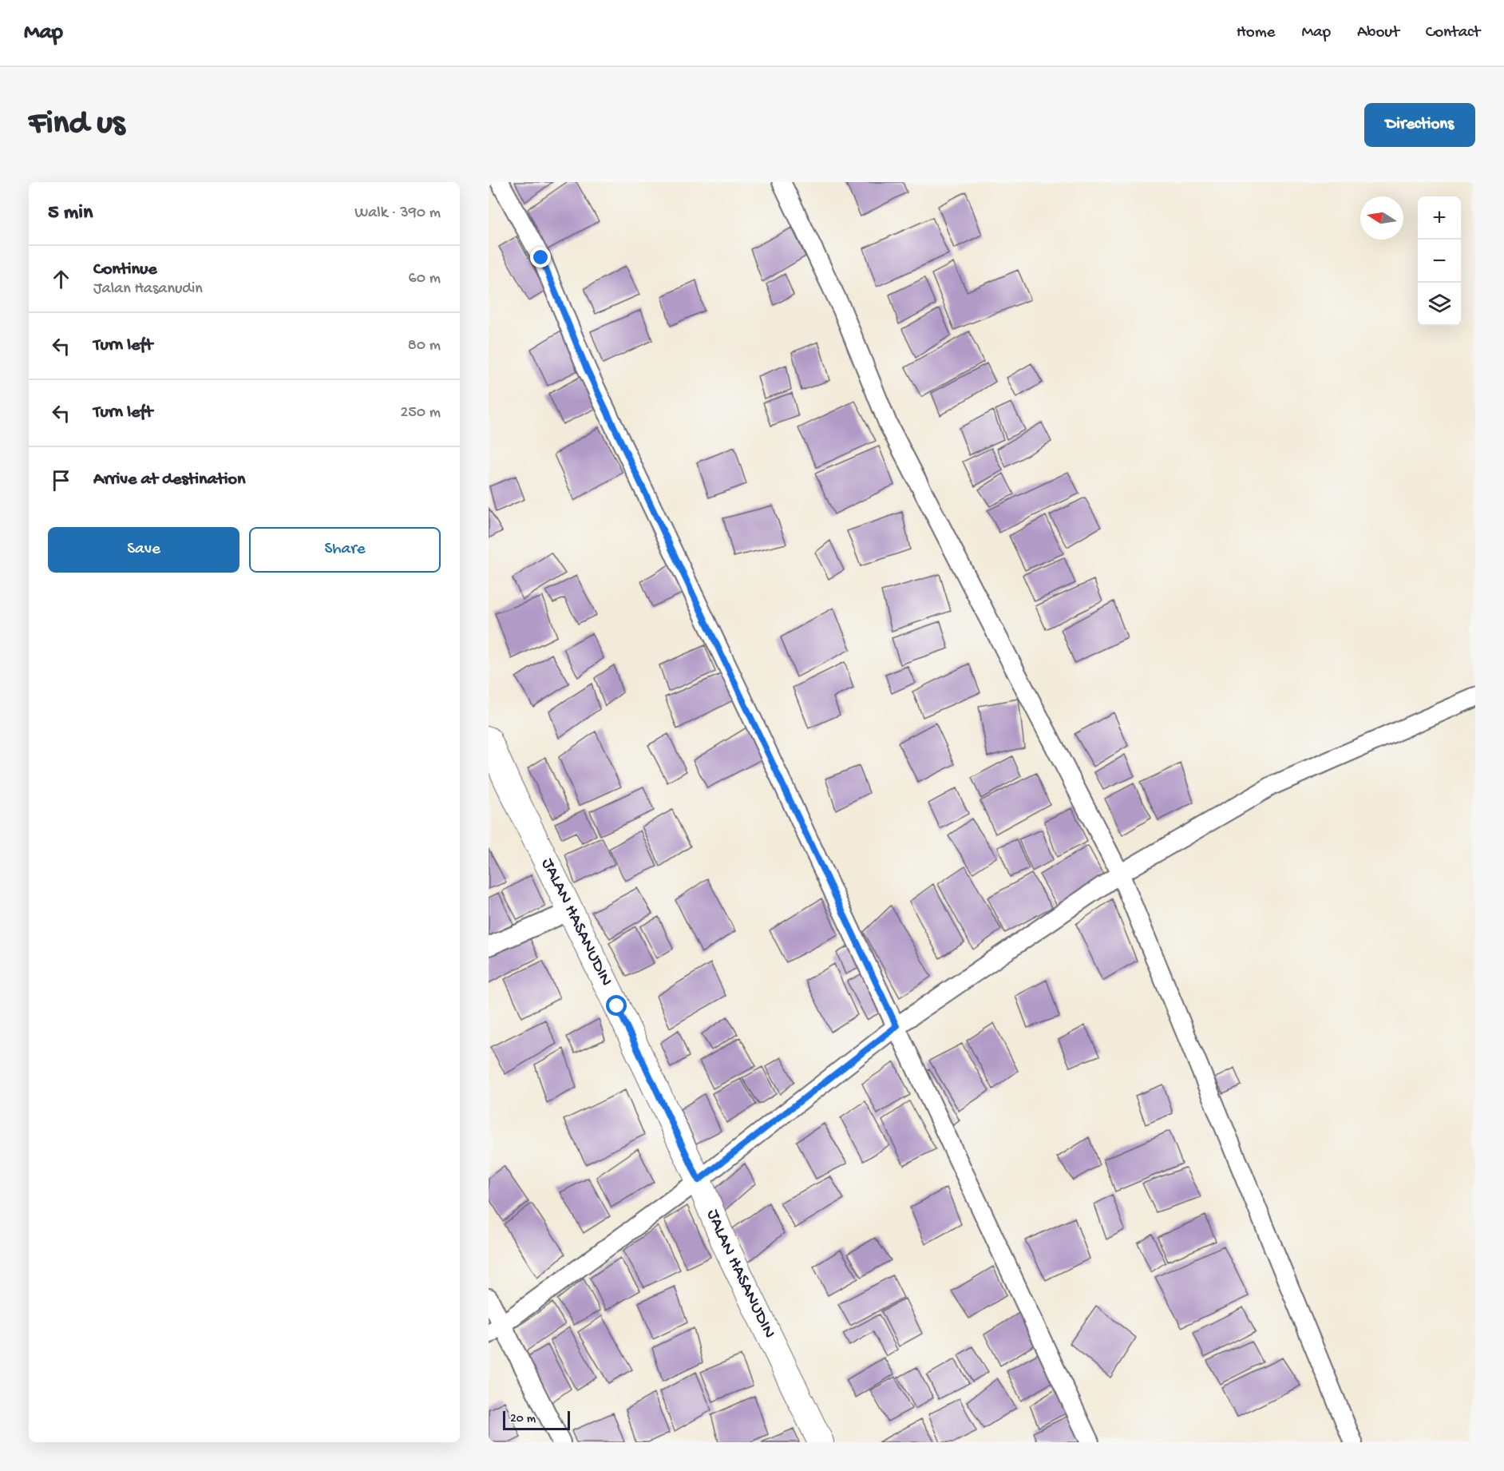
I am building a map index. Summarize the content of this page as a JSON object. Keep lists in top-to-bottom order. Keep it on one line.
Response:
{"streets":{"main road":["JALAN HASANUDIN"]},"scale_bar":"20 m","north":"left","page":{"header":"Map","nav":["Home","Map","About","Contact"],"buttons":["Directions",["Save","Share"]],"title":"Find us","heading":["5 min","Walk · 390 m"],"map_buttons":["+","−"],"list":[["Continue","Jalan Hasanudin","60 m"],["Turn left","80 m"],["Turn left","250 m"],"Arrive at destination"],"scale":"20 m"}}
